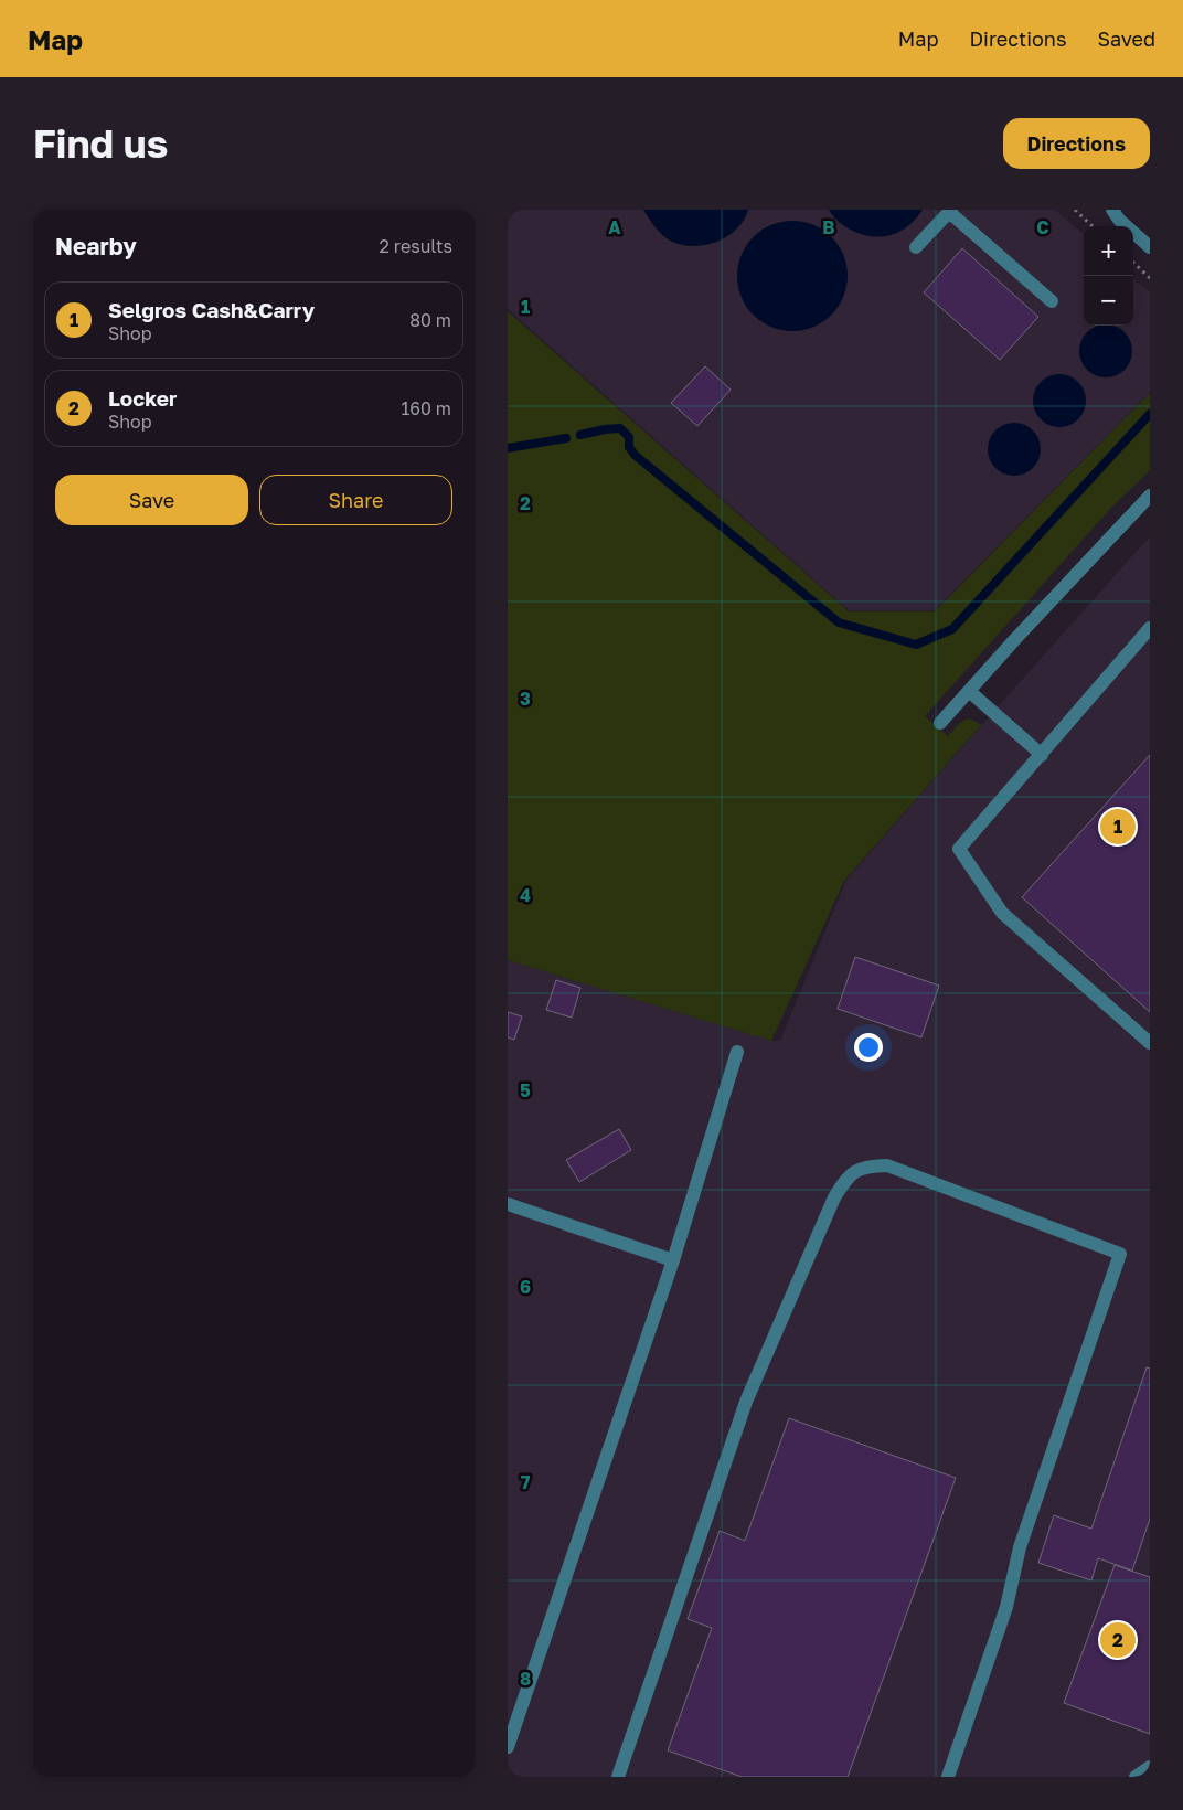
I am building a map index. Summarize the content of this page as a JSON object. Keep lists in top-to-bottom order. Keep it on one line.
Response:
{"page":{"header":"Map","nav":["Map","Directions","Saved"],"buttons":["Directions",["Save","Share"]],"title":"Find us","heading":["Nearby","2 results"],"map_buttons":["+","−"],"list":[{"mark":"1","name":"Selgros Cash&Carry","note":"Shop","value":"80 m"},{"mark":"2","name":"Locker","note":"Shop","value":"160 m"}],"pins":["1","2"]},"grid":{"columns":["A","B","C"],"rows":["1","2","3","4","5","6","7","8"]}}
